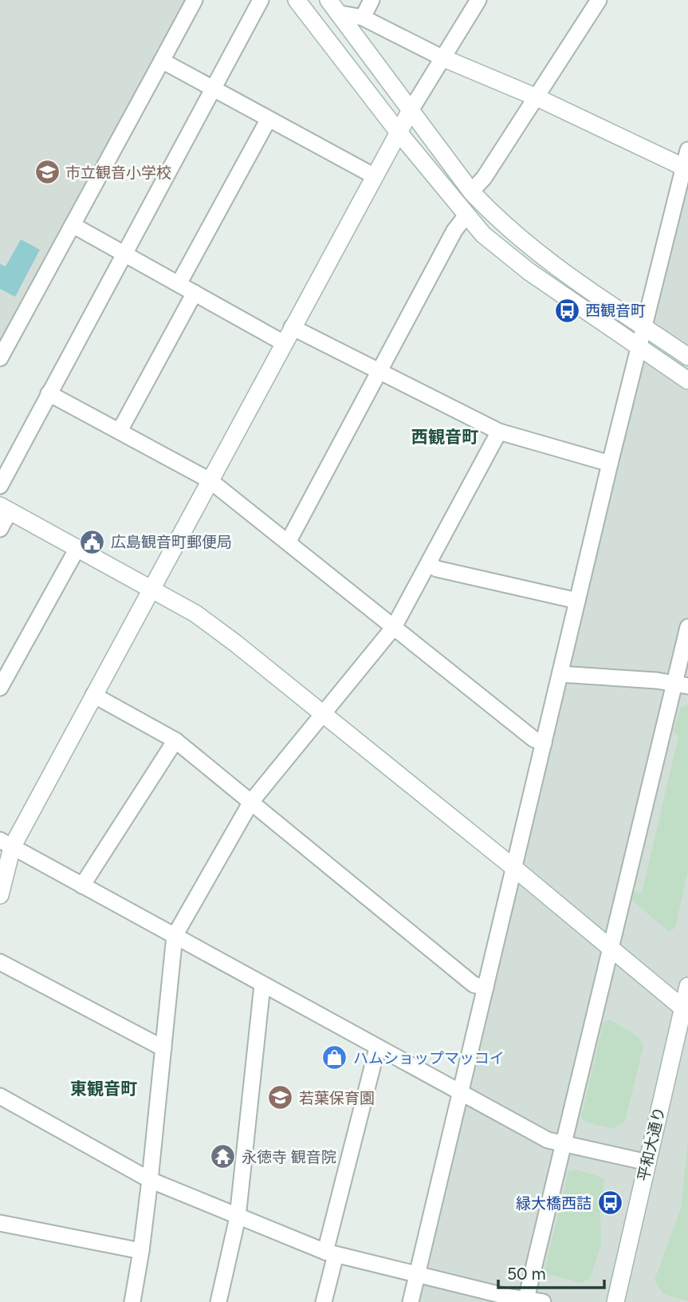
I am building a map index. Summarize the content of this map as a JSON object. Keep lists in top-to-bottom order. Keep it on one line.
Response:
{"streets":{"street":["平和大通り"]},"districts":["西観音町","東観音町"],"places":{"school or university":["市立観音小学校","若葉保育園"],"bus stop":["西観音町","緑大橋西詰"],"public building":["広島観音町郵便局"],"shop":["ハムショップマッコイ"],"temple":["永徳寺 観音院"]},"scale_bar":"50 m"}
